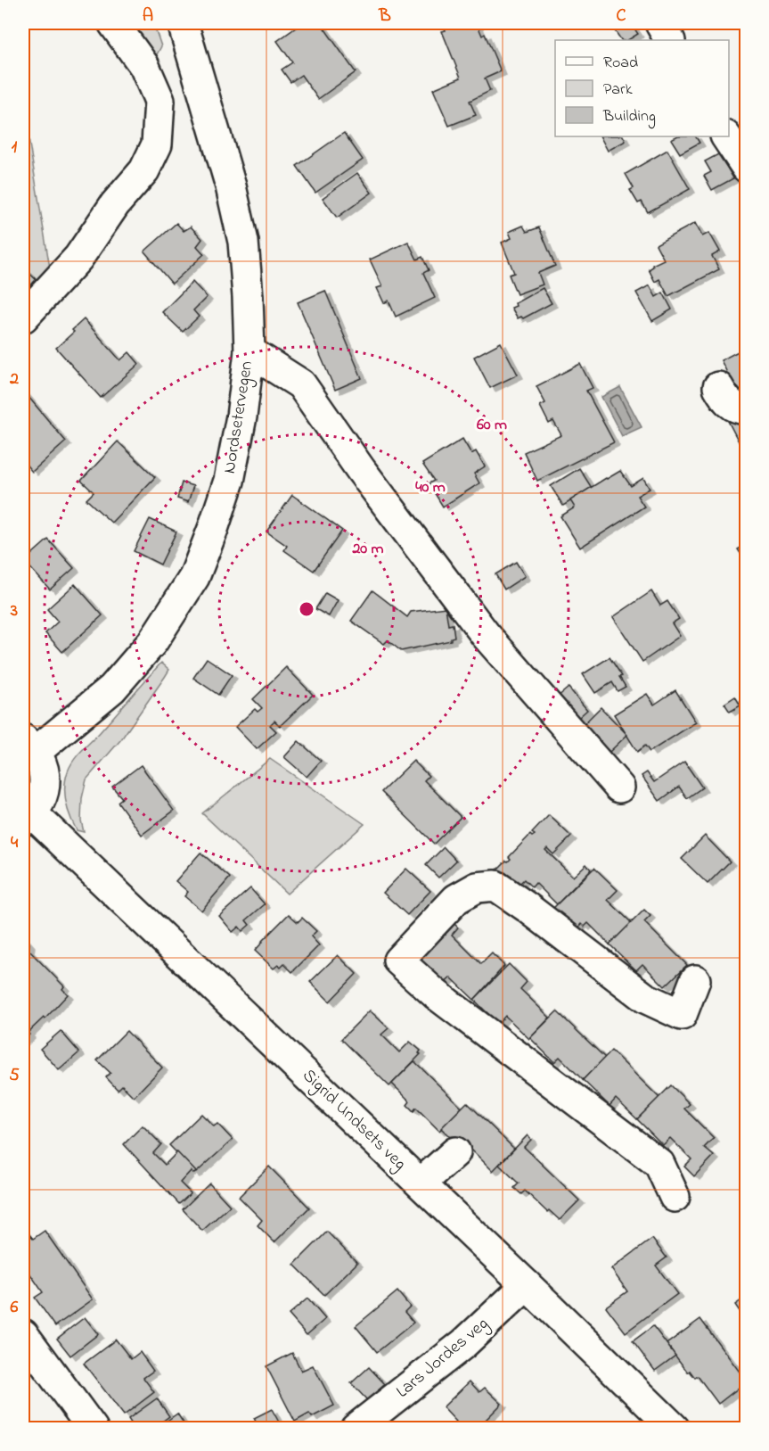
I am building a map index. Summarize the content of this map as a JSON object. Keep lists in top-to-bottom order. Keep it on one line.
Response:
{"streets":{"street":["Nordsetervegen","Sigrid Undsets veg","Lars Jordes veg"]},"crossings":[["Sigrid Undsets veg","Lars Jordes veg"]],"legend":["Road","Park","Building"],"grid":{"columns":["A","B","C"],"rows":["1","2","3","4","5","6"]},"rings":["60 m","40 m","20 m"]}
